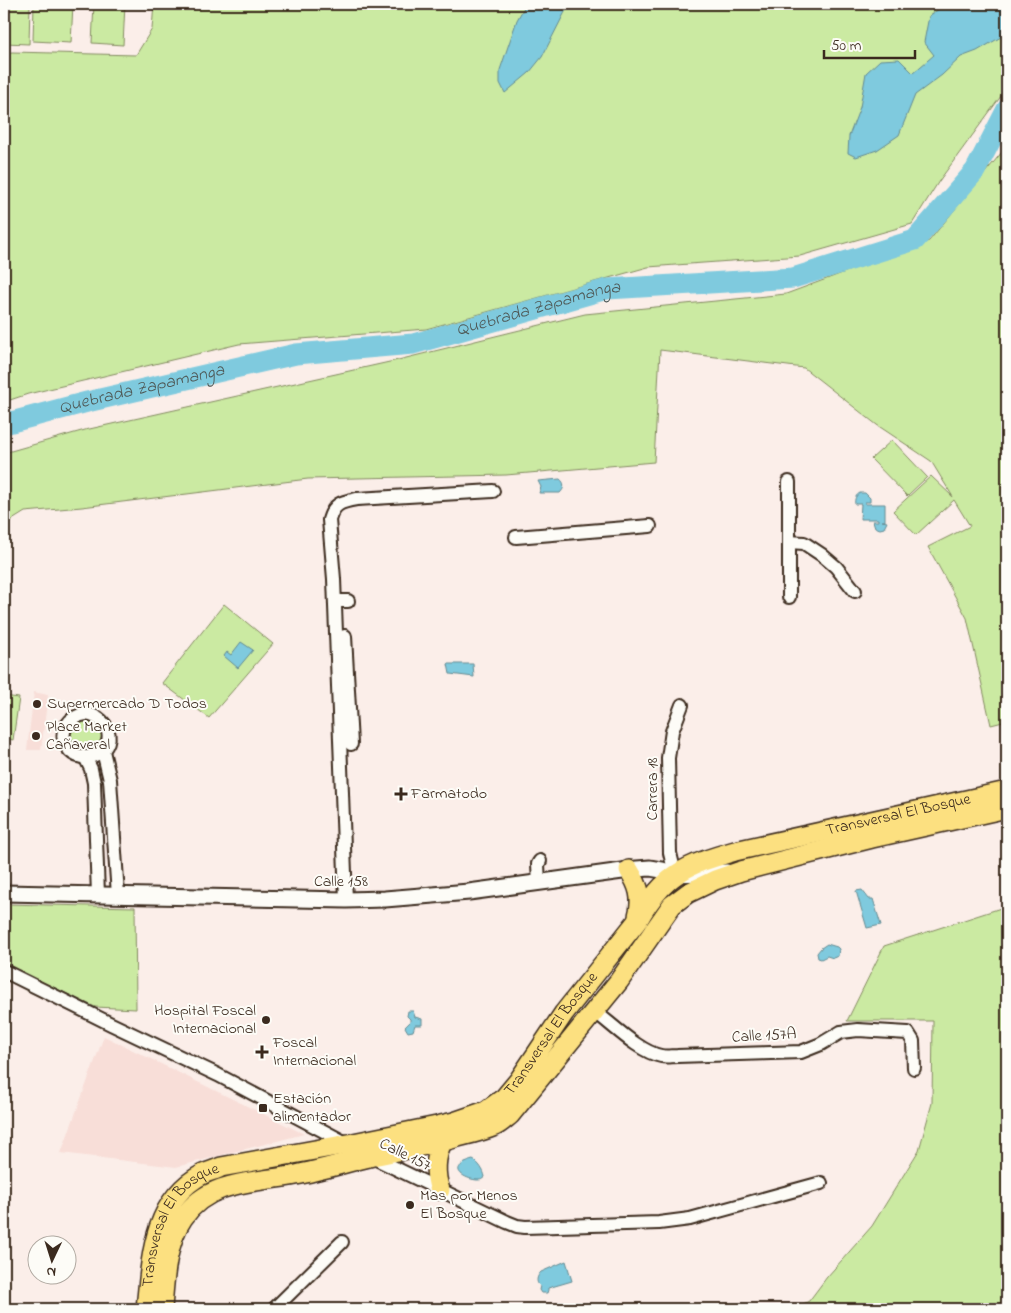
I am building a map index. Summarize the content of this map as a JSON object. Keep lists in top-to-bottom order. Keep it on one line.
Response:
{"streets":{"main road":["Transversal El Bosque"],"street":["Carrera 18","Calle 158","Calle 157A","Calle 157"]},"crossings":[["Carrera 18","Transversal El Bosque"],["Carrera 18","Calle 158"],["Transversal El Bosque","Calle 158"],["Transversal El Bosque","Calle 157A"],["Transversal El Bosque","Calle 157"]],"water":["Quebrada Zapamanga"],"places":{"other":["Supermercado D Todos","Place Market Cañaveral","Hospital Foscal Internacional","Mas por Menos El Bosque"],"health":["Farmatodo","Foscal Internacional"],"transit":["Estación alimentador"]},"scale_bar":"50 m","north":"bottom"}
